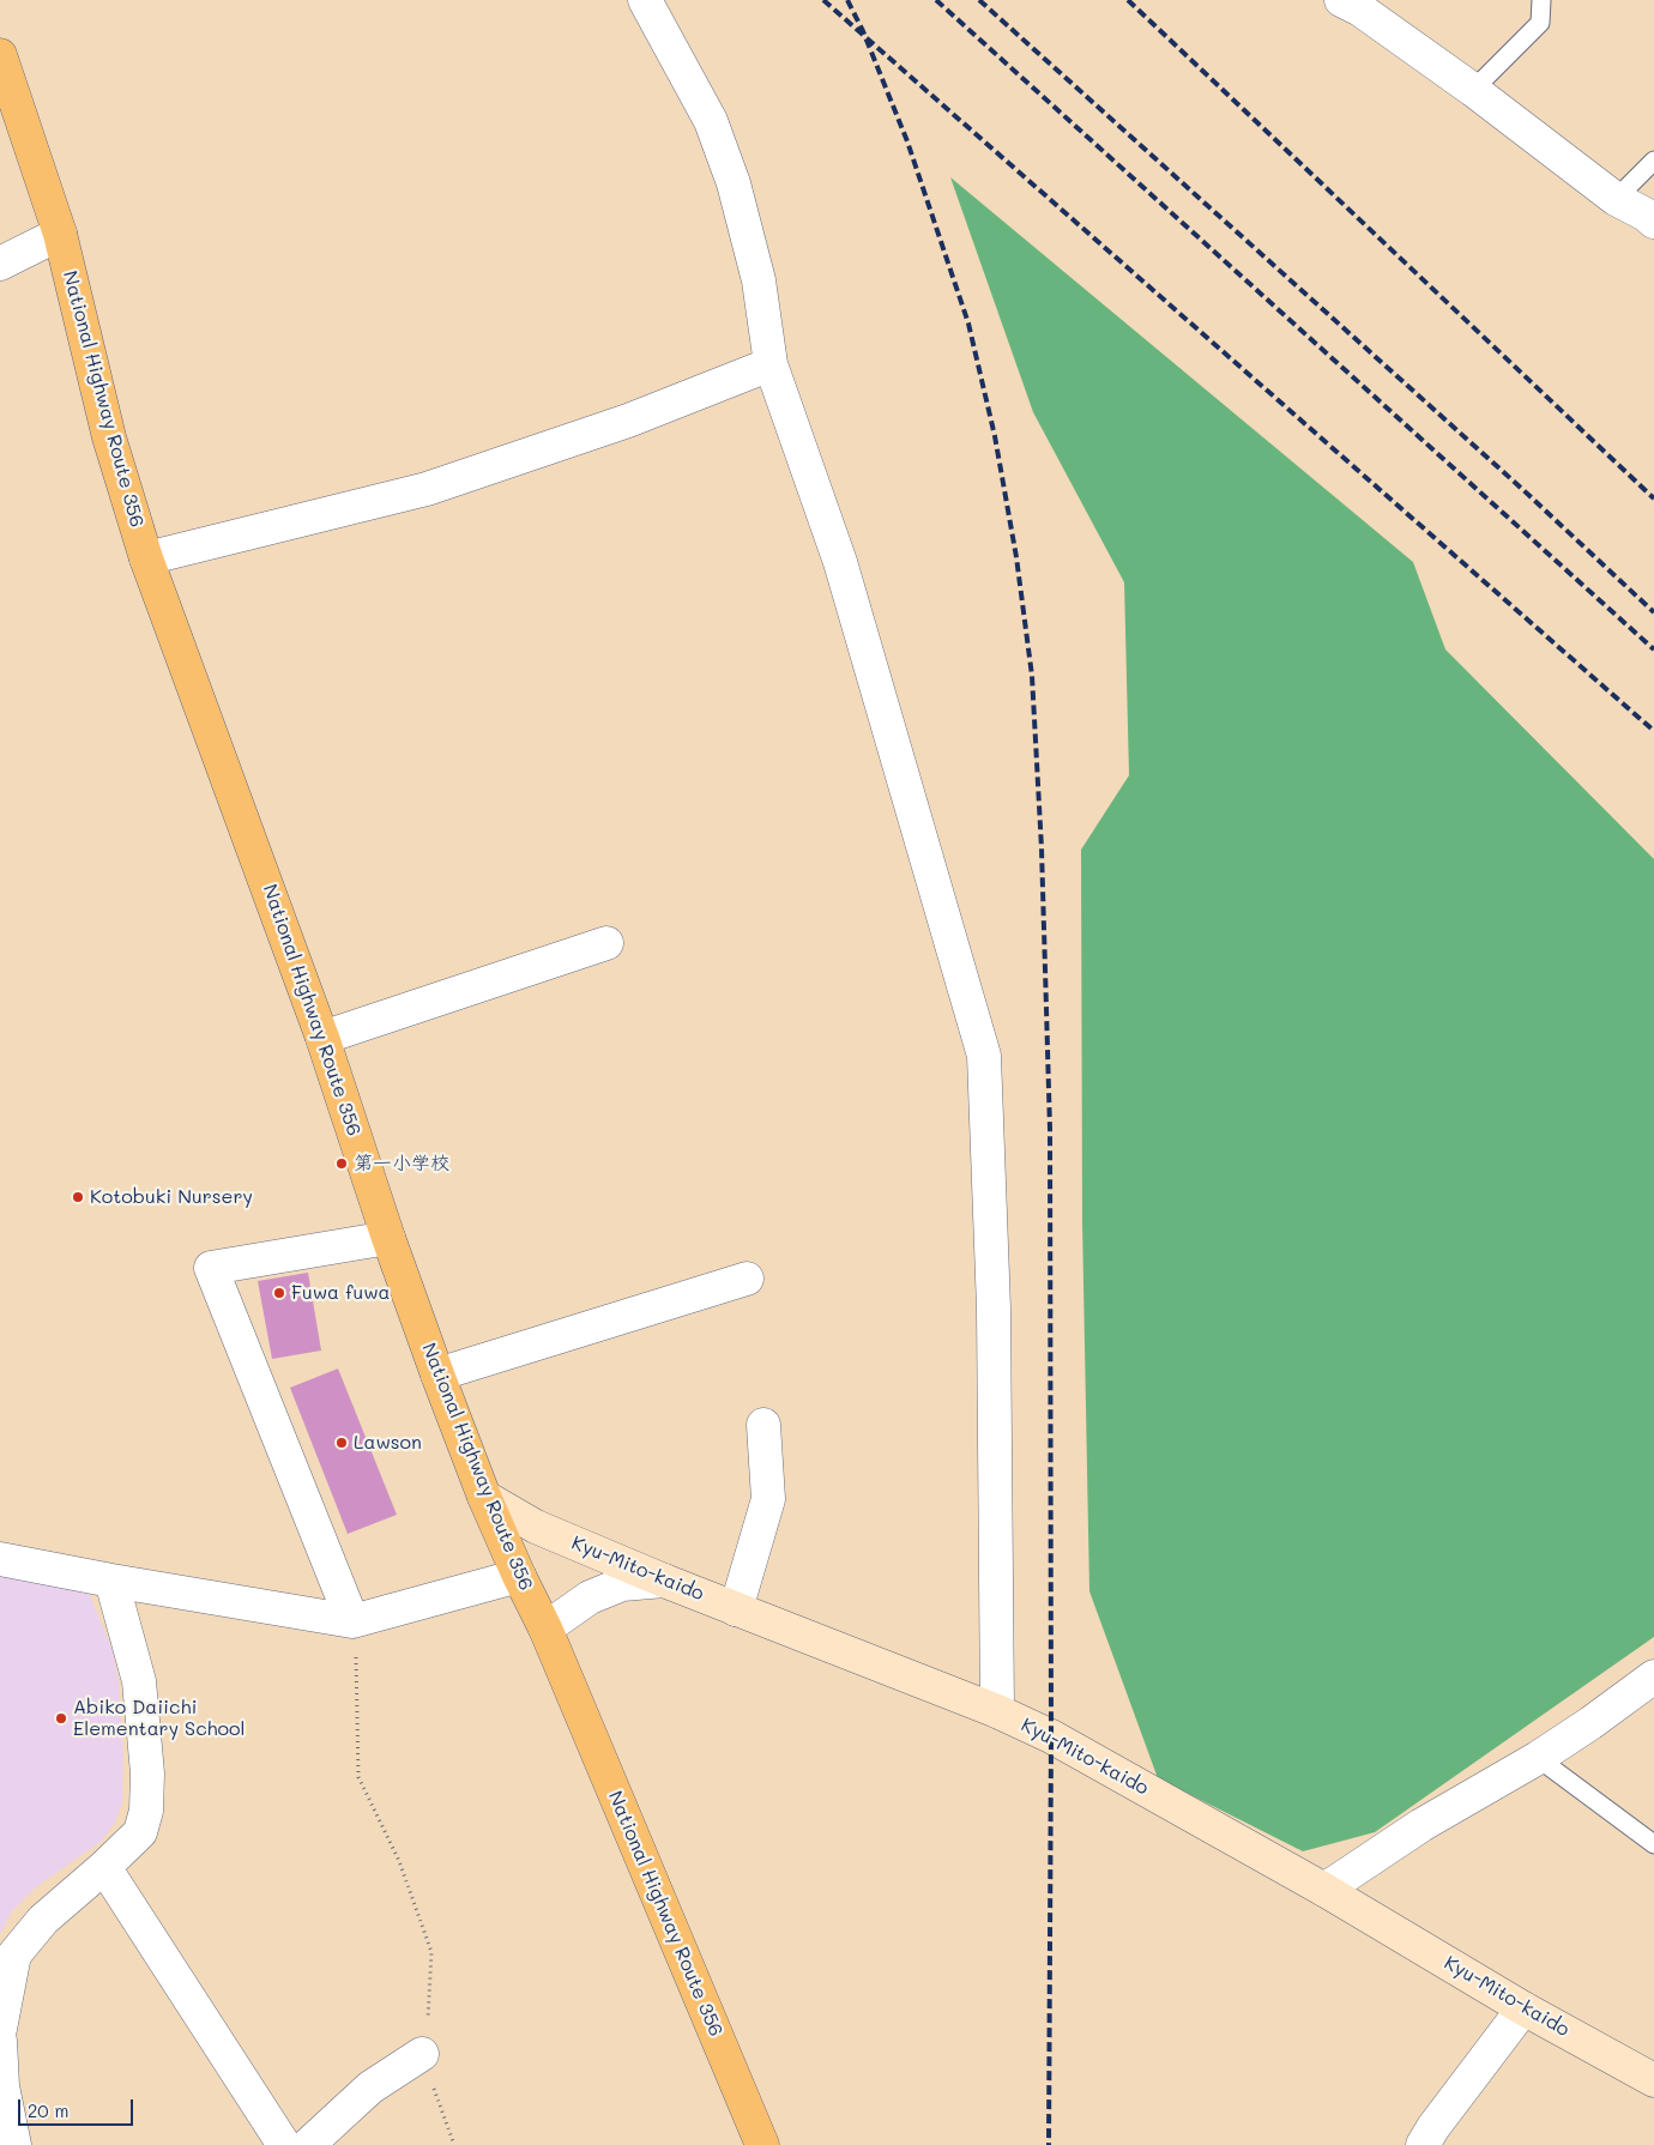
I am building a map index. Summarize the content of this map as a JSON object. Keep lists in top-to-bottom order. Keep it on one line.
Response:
{"streets":{"highway":["National Highway Route 356"],"street":["Kyu-Mito-kaido"]},"crossings":[["National Highway Route 356","Kyu-Mito-kaido"]],"places":["第一小学校","Kotobuki Nursery","Fuwa fuwa","Lawson","Abiko Daiichi Elementary School"],"scale_bar":"20 m"}
